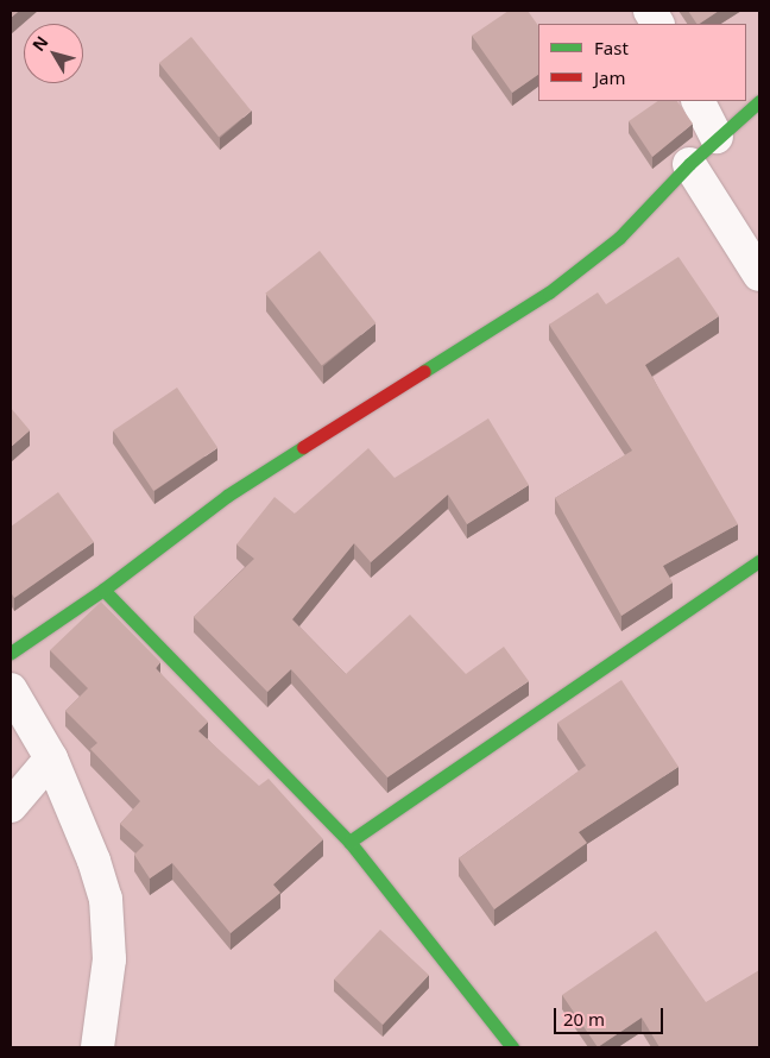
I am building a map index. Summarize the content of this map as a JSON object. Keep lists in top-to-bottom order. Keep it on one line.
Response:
{"legend":["Fast","Jam"],"scale_bar":"20 m","north":"top left"}
